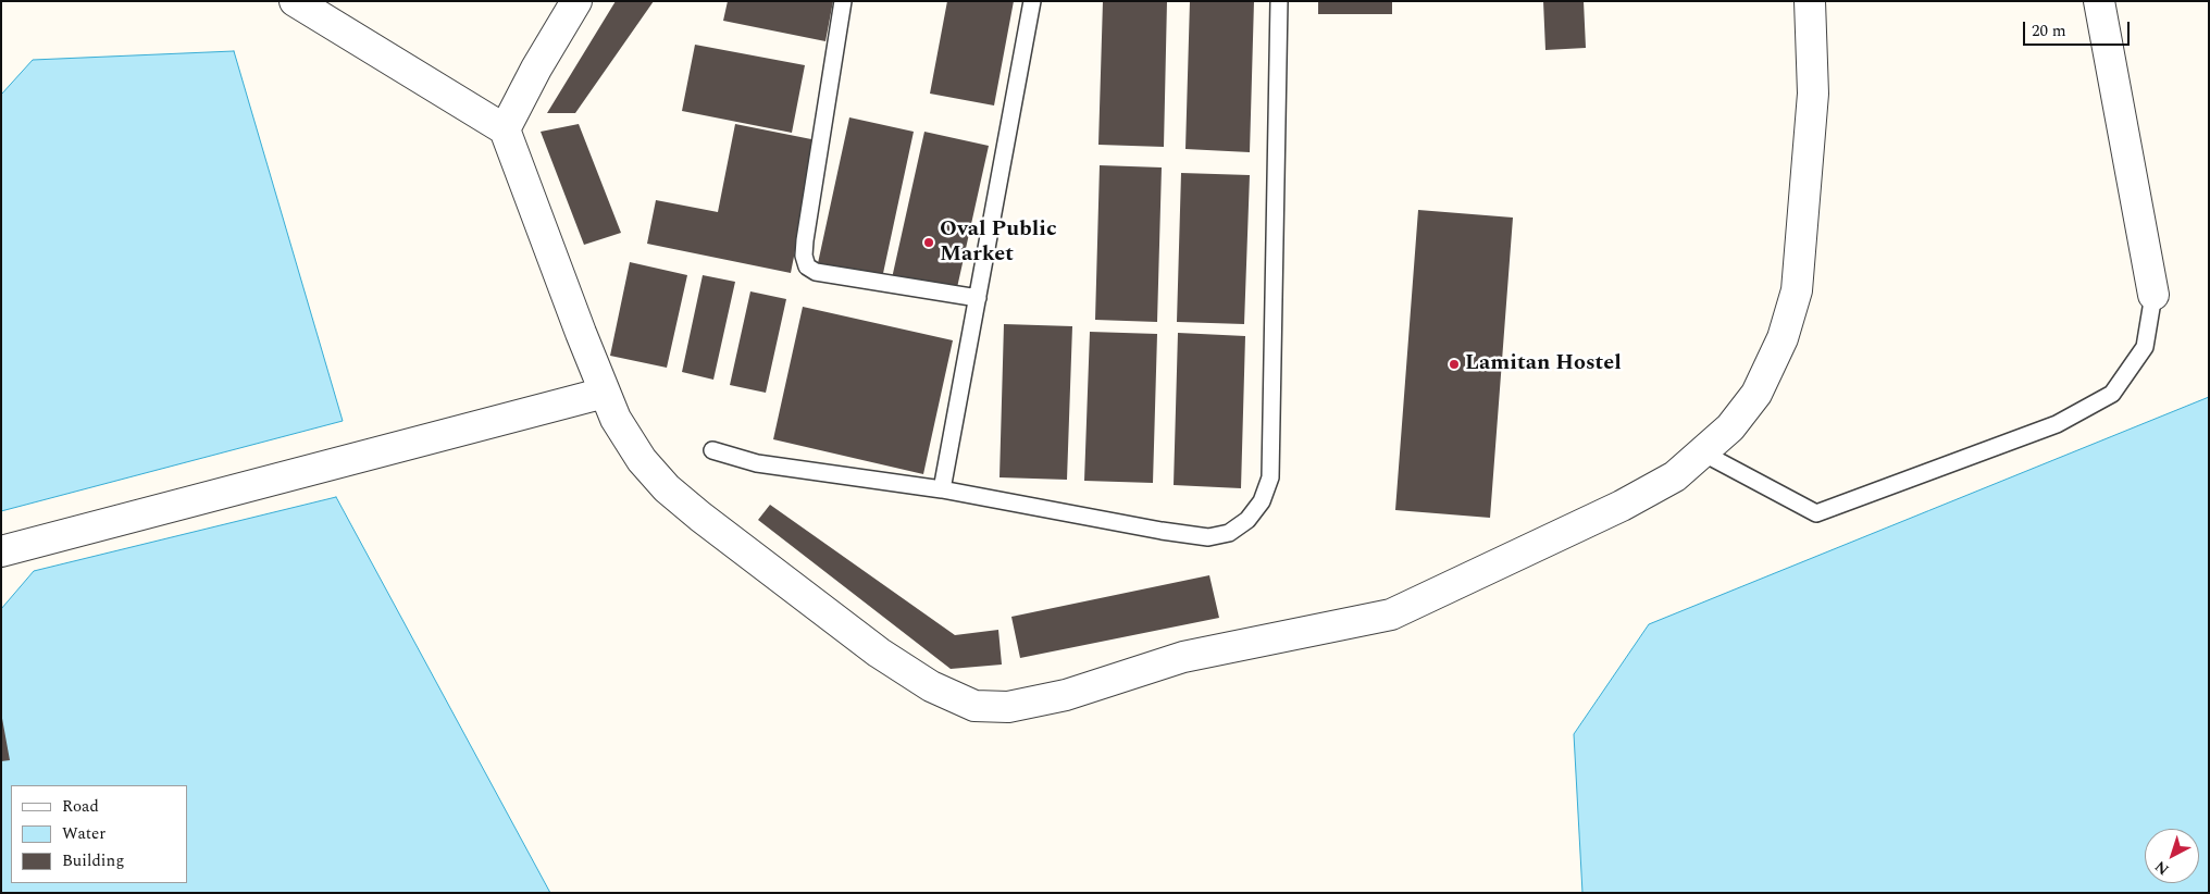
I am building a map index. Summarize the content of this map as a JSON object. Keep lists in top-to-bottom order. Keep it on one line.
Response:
{"places":["Oval Public Market","Lamitan Hostel"],"legend":["Road","Water","Building"],"scale_bar":"20 m","north":"bottom left"}
